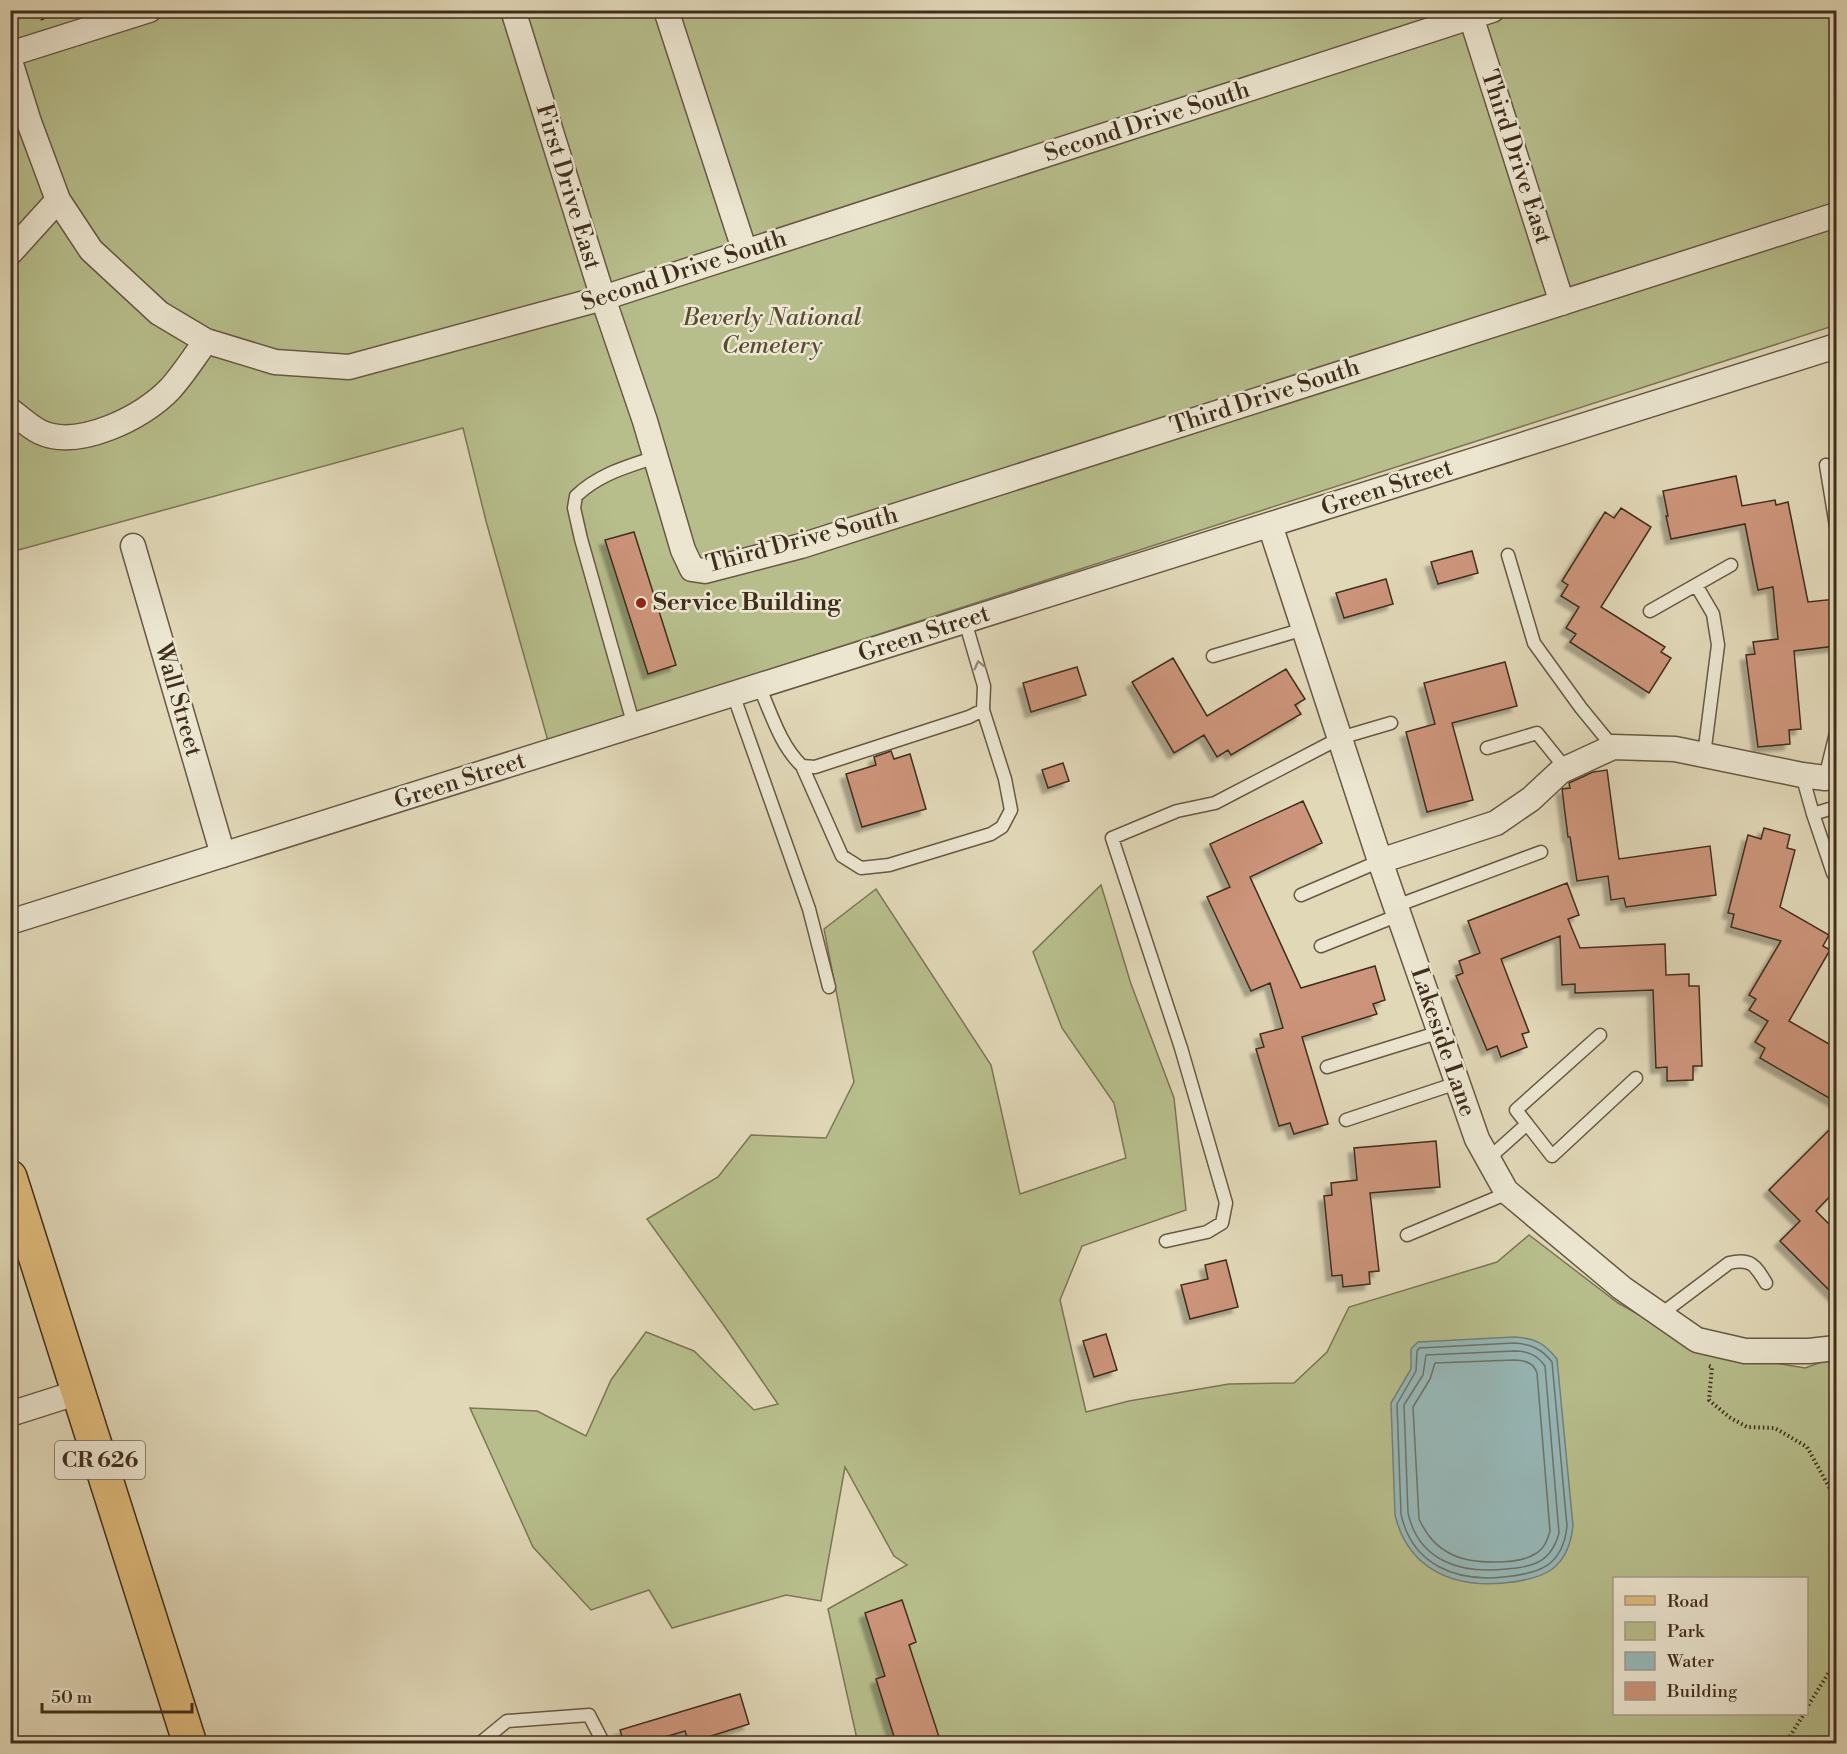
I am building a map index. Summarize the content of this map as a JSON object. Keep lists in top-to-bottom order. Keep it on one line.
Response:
{"streets":{"main road":["CR 626"],"street":["Second Drive South","Third Drive East","First Drive East","Third Drive South","Green Street","Wall Street","Lakeside Lane"]},"crossings":[["Second Drive South","Third Drive East"],["Second Drive South","First Drive East"],["Third Drive East","Third Drive South"],["First Drive East","Third Drive South"],["Green Street","Wall Street"],["Green Street","Lakeside Lane"]],"parks":["Beverly National Cemetery"],"places":["Service Building"],"legend":["Road","Park","Water","Building"],"scale_bar":"50 m"}
